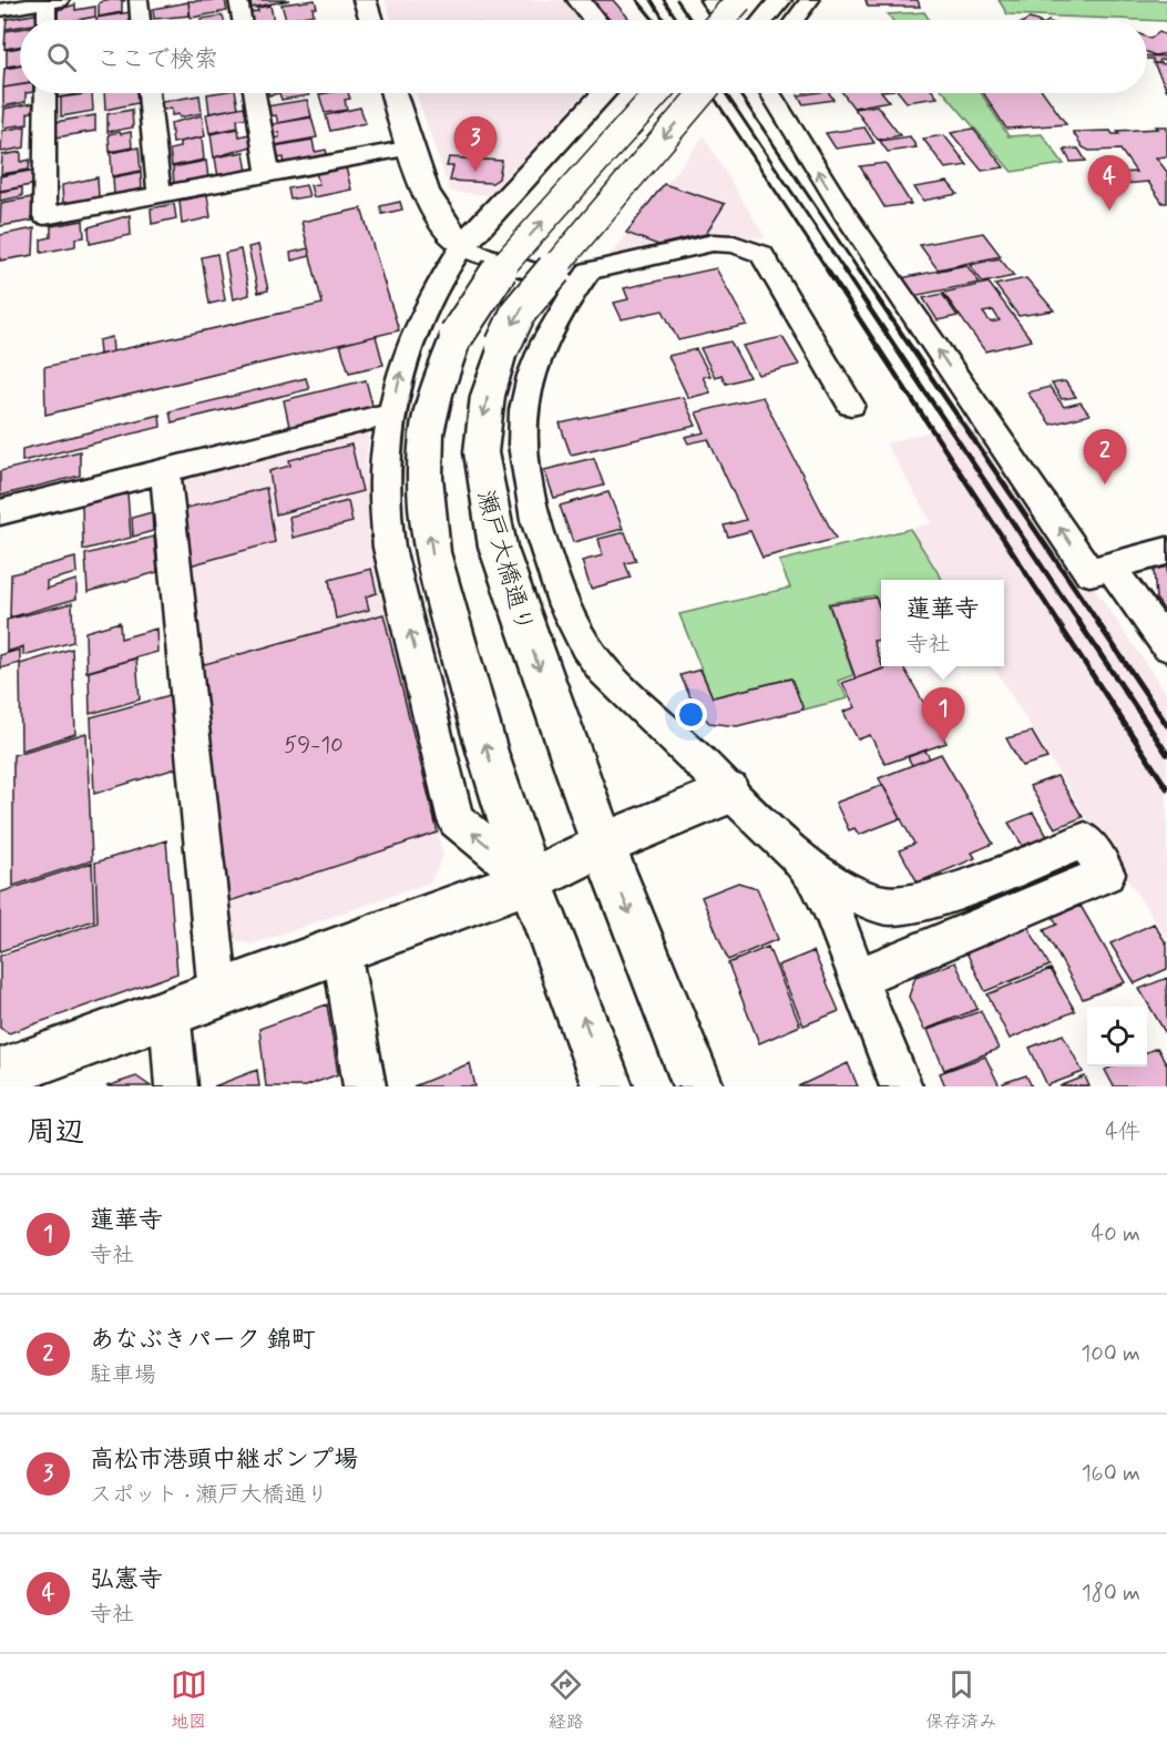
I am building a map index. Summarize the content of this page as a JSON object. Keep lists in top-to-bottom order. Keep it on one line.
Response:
{"streets":{"street":["瀬戸大橋通り"]},"house_numbers":["59-10"],"page":{"search":"ここで検索","pins":["3","4","2","1"],"popup":["蓮華寺","寺社"],"heading":["周辺","4件"],"list":[{"mark":"1","name":"蓮華寺","note":"寺社","value":"40 m"},{"mark":"2","name":"あなぶきパーク 錦町","note":"駐車場","value":"100 m"},{"mark":"3","name":"高松市港頭中継ポンプ場","note":"スポット · 瀬戸大橋通り","value":"160 m"},{"mark":"4","name":"弘憲寺","note":"寺社","value":"180 m"}],"nav":["地図","経路","保存済み"]}}
